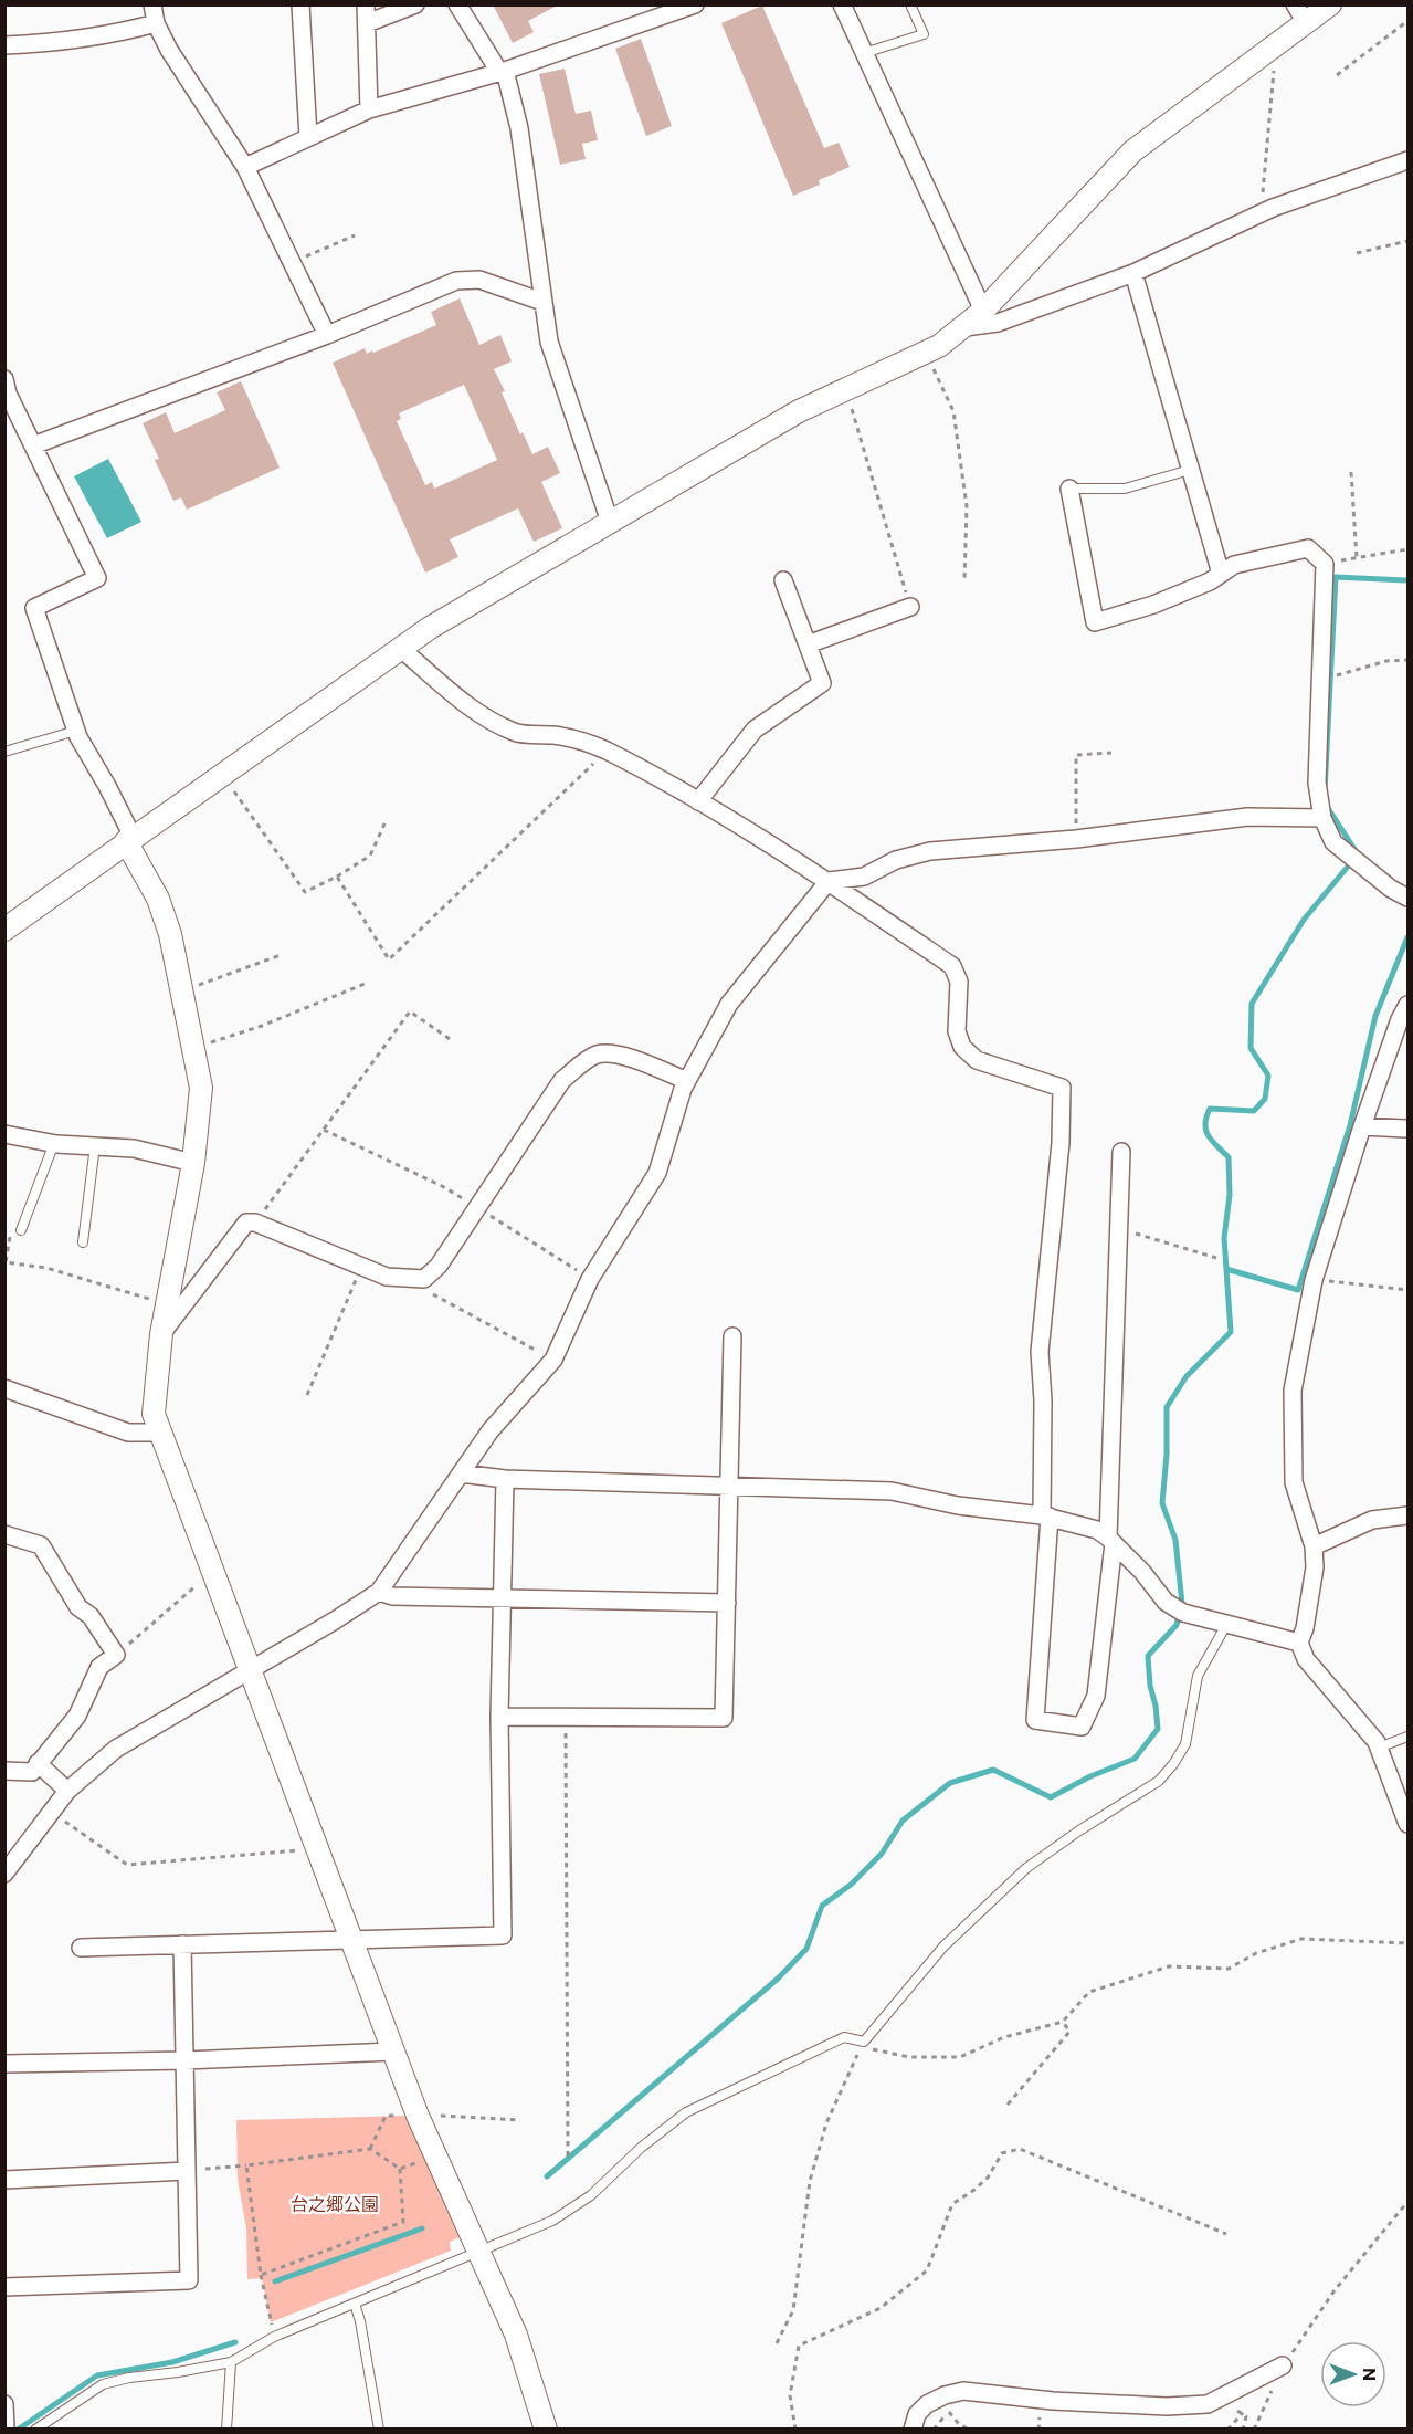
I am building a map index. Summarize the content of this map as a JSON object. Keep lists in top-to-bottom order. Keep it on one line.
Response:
{"parks":["台之郷公園"],"north":"right"}
